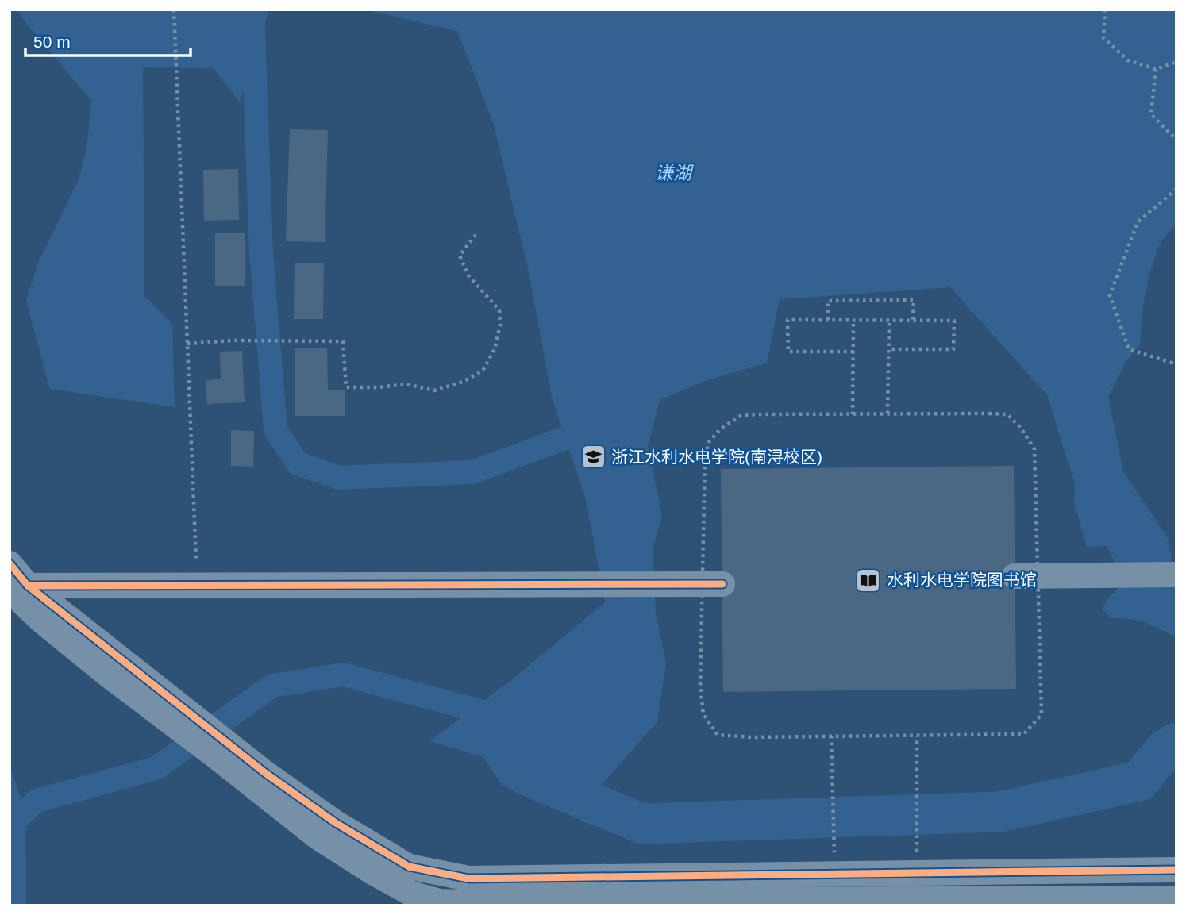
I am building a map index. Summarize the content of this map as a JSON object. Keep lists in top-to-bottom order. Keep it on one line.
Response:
{"water":["谦湖"],"places":{"school or university":["浙江水利水电学院(南浔校区)"],"library":["水利水电学院图书馆"]},"scale_bar":"50 m"}
